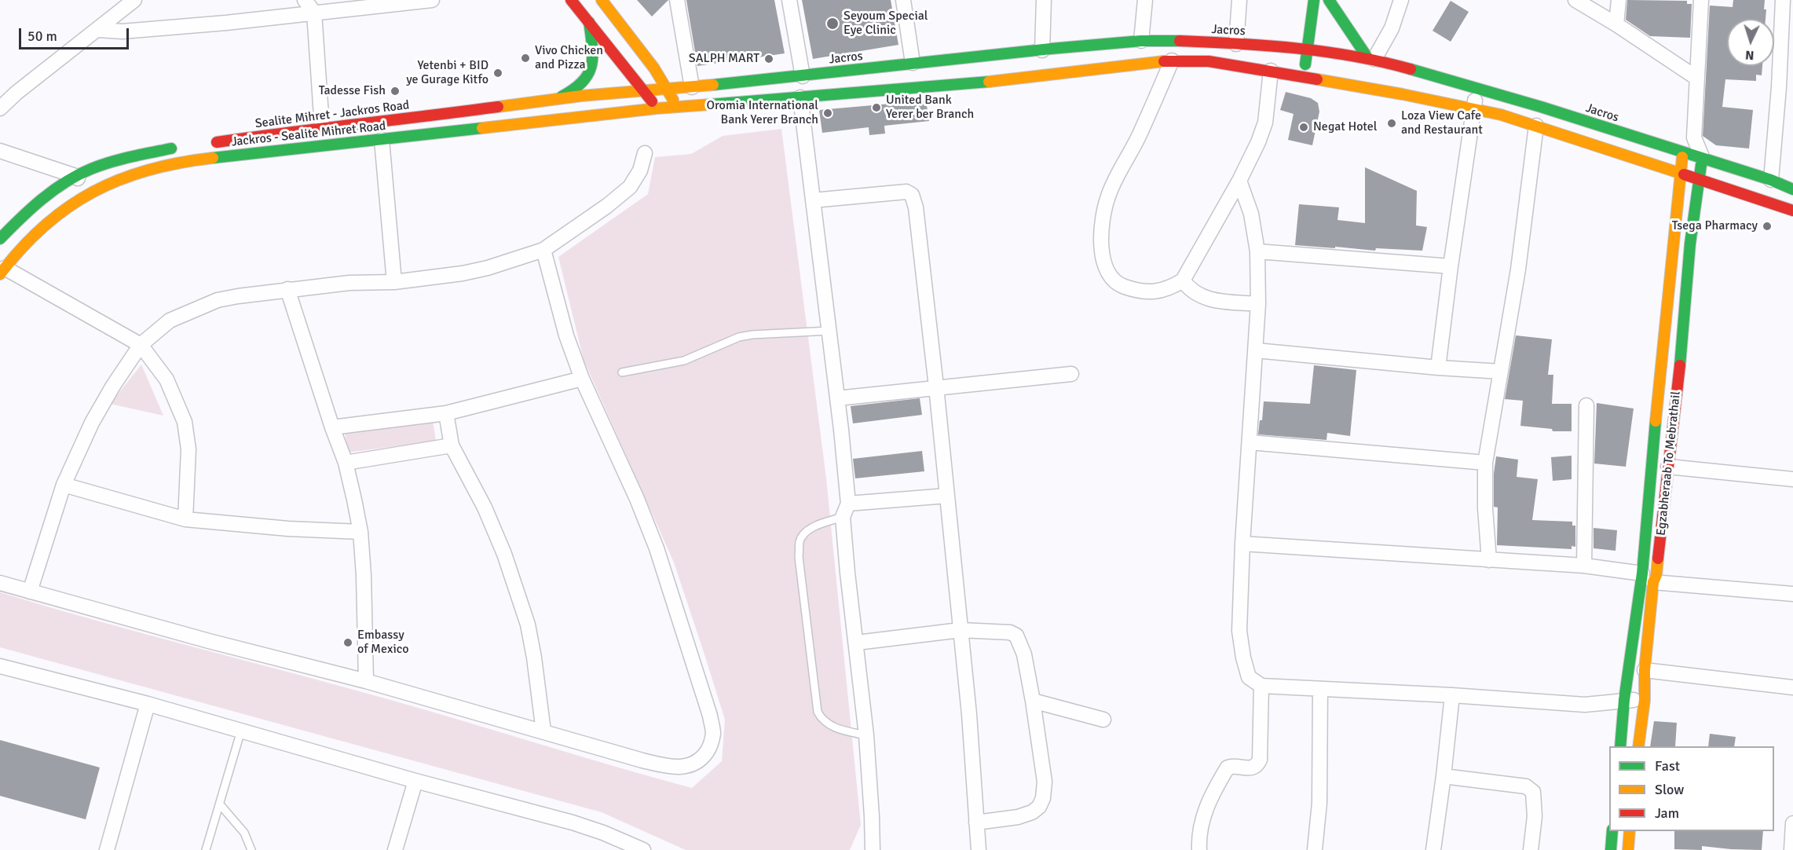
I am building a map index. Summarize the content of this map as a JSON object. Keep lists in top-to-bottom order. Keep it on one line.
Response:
{"streets":{"main road":["Jacros","Sealite Mihret - Jackros Road","Jackros - Sealite Mihret Road","Egzabheraab To Mebrathail"]},"crossings":[["Jacros","Sealite Mihret - Jackros Road"],["Jacros","Egzabheraab To Mebrathail"]],"places":["Seyoum Special Eye Clinic","Vivo Chicken and Pizza","SALPH MART","Yetenbi + BID ye Gurage Kitfo","Tadesse Fish","United Bank Yerer ber Branch","Oromia International Bank Yerer Branch","Loza View Cafe and Restaurant","Negat Hotel","Tsega Pharmacy","Embassy of Mexico"],"legend":["Fast","Slow","Jam"],"scale_bar":"50 m","north":"bottom"}
